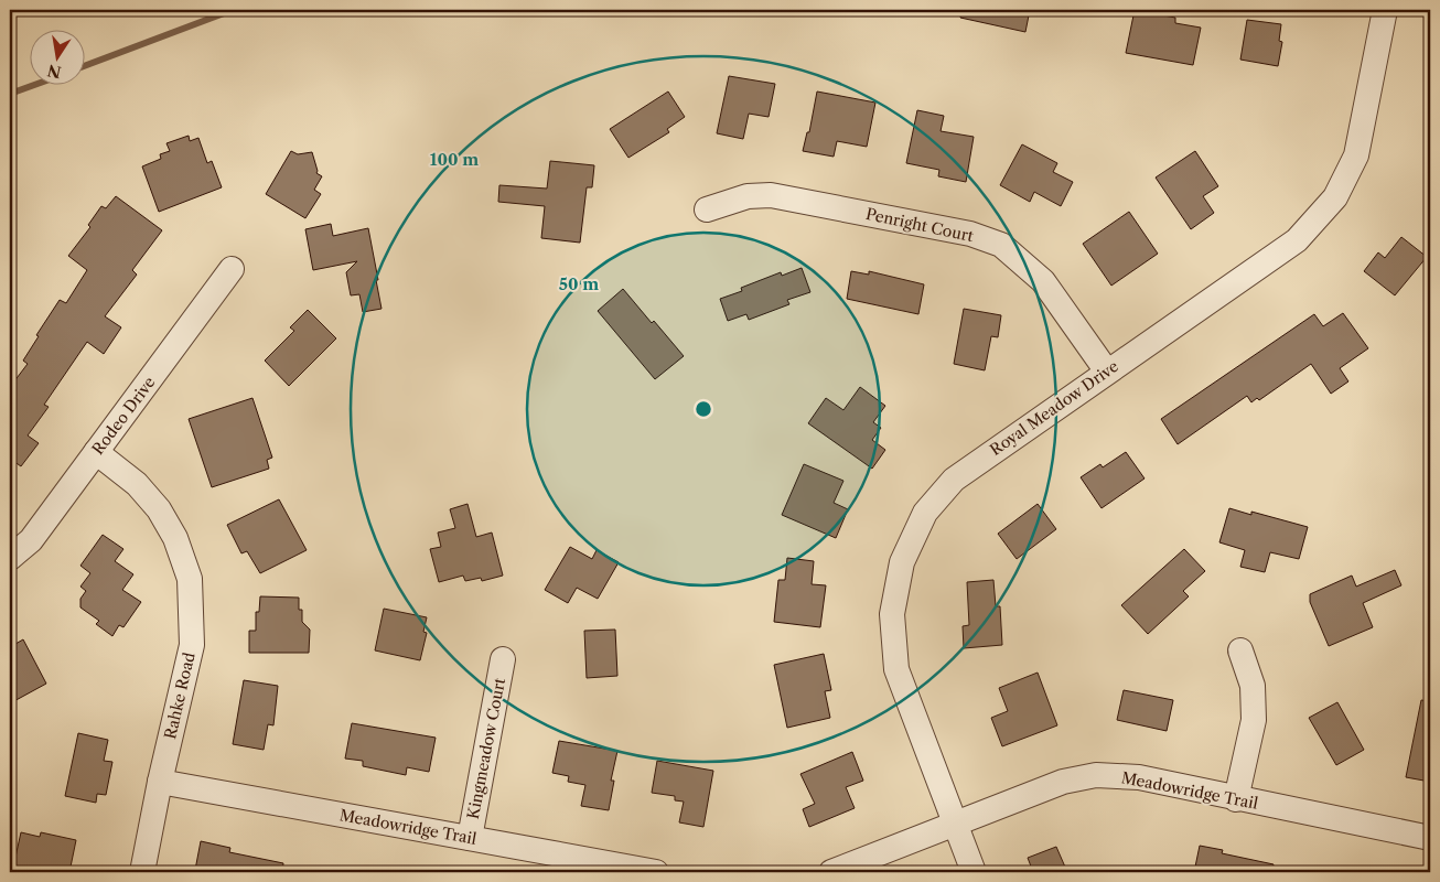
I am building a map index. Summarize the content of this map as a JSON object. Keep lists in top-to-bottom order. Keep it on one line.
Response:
{"streets":{"street":["Penright Court","Royal Meadow Drive","Rodeo Drive","Rahke Road","Kingmeadow Court","Meadowridge Trail"]},"crossings":[["Penright Court","Royal Meadow Drive"],["Royal Meadow Drive","Meadowridge Trail"],["Rodeo Drive","Rahke Road"],["Rahke Road","Meadowridge Trail"],["Kingmeadow Court","Meadowridge Trail"]],"north":"bottom","rings":["100 m","50 m"]}
